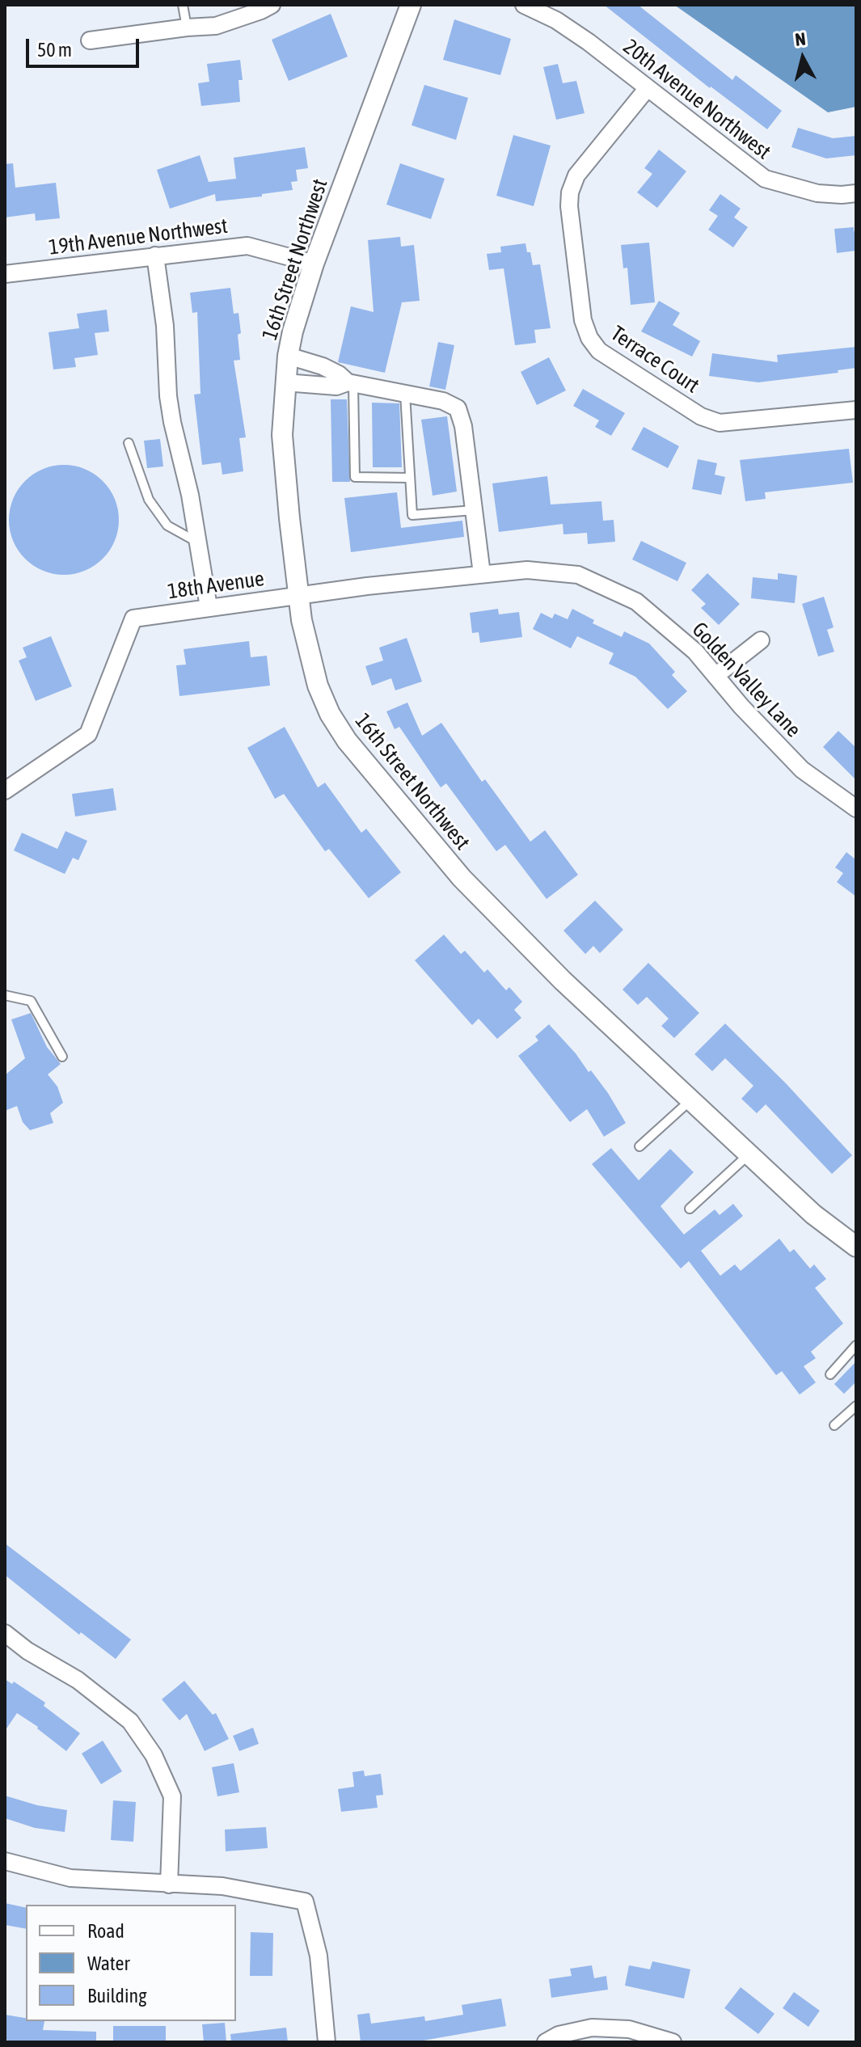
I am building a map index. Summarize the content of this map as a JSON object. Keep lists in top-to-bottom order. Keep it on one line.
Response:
{"streets":{"street":["20th Avenue Northwest","19th Avenue Northwest","16th Street Northwest","Terrace Court","18th Avenue","Golden Valley Lane"]},"crossings":[["20th Avenue Northwest","Terrace Court"],["19th Avenue Northwest","16th Street Northwest"],["16th Street Northwest","18th Avenue"],["18th Avenue","Golden Valley Lane"]],"legend":["Road","Water","Building"],"scale_bar":"50 m","north":"top"}
